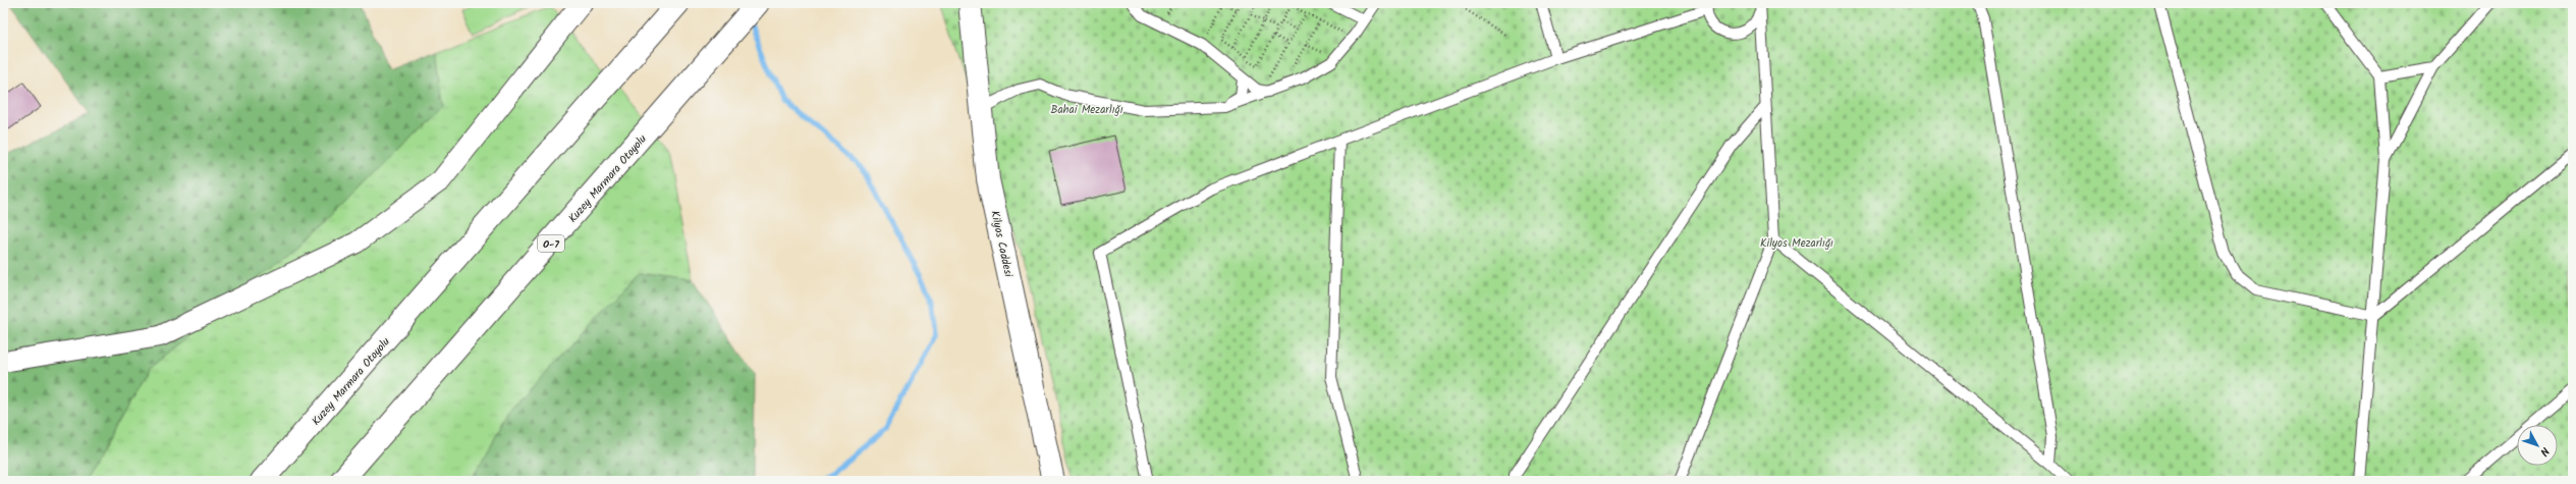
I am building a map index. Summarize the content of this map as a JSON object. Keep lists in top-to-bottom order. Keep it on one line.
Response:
{"streets":{"main road":["Kuzey Marmara Otoyolu","O-7","Kilyos Caddesi"]},"parks":["Bahai Mezarlığı","Kilyos Mezarlığı"],"north":"bottom right"}
